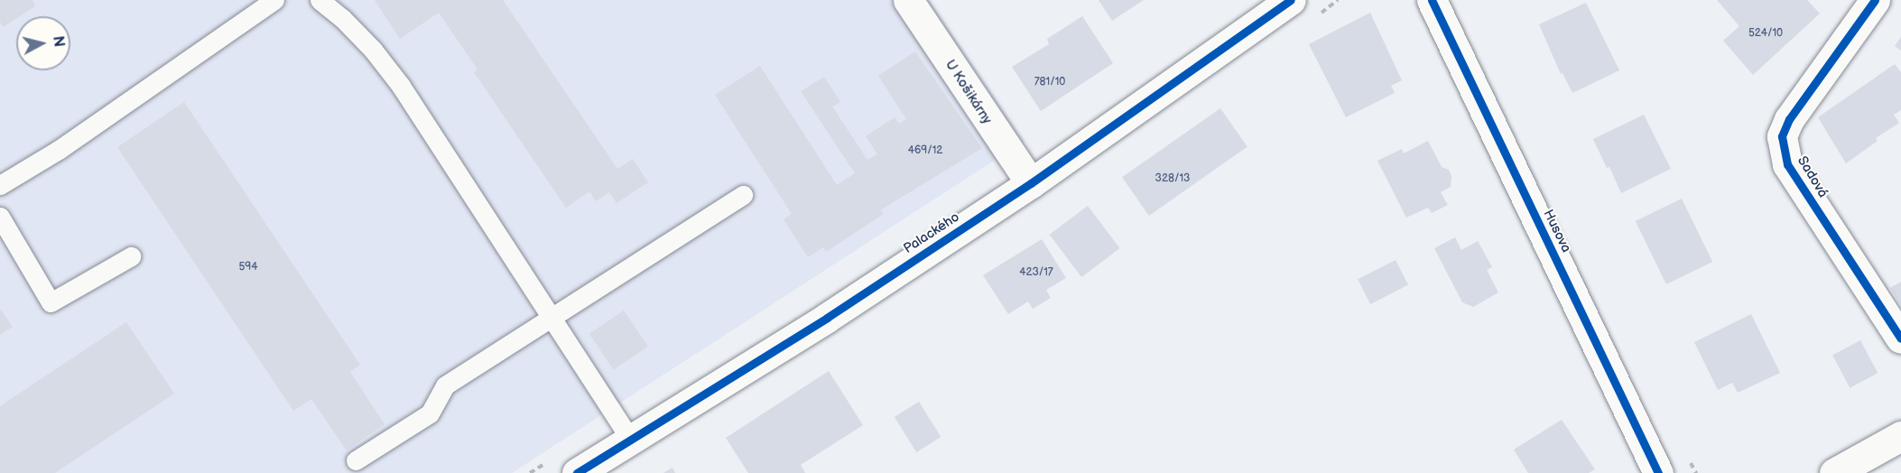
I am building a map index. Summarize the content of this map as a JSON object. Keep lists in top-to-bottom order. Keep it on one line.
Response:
{"streets":{"street":["U Košikárny","Sadová","Husova","Palackého"]},"crossings":[["U Košikárny","Palackého"]],"house_numbers":["524/10","781/10","469/12","328/13","594","423/17"],"north":"right"}
